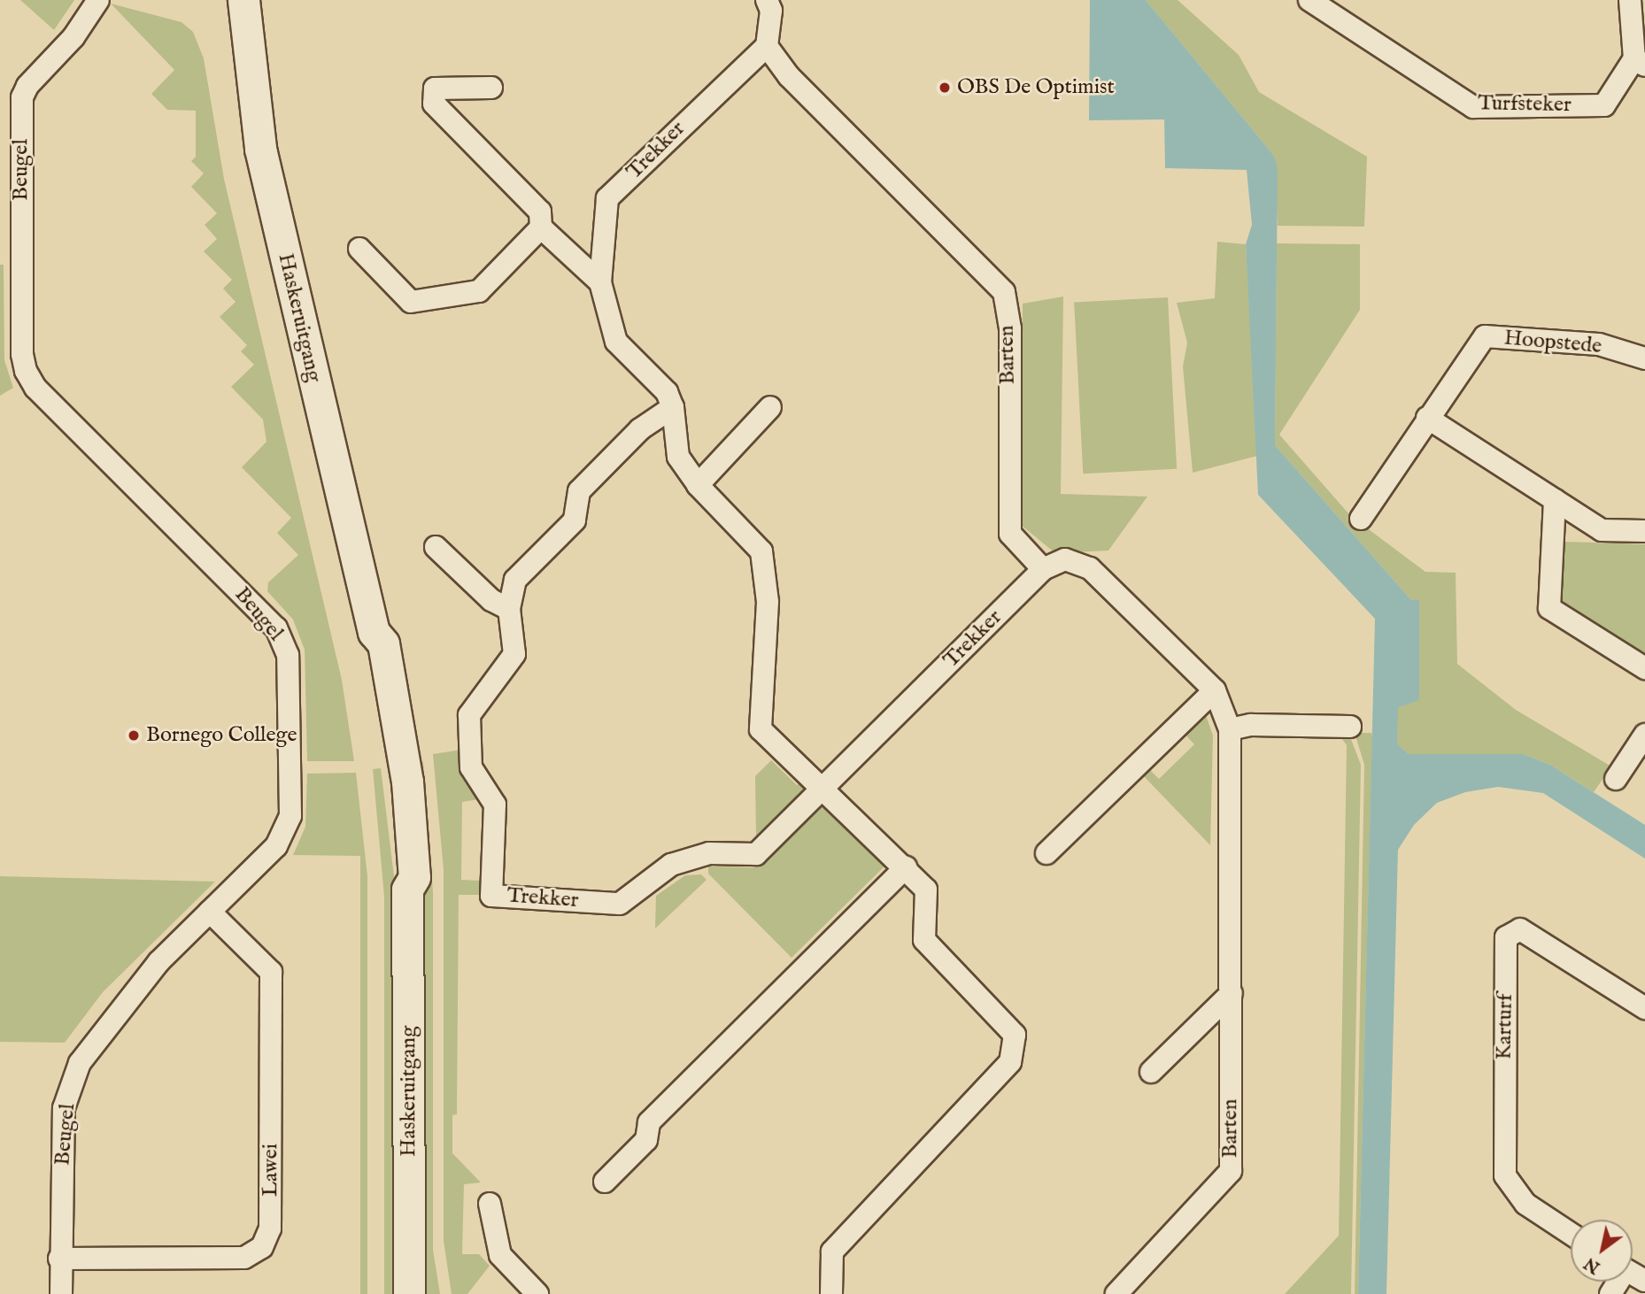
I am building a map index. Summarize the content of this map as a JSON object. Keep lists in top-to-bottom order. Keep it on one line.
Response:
{"streets":{"main road":["Haskeruitgang"],"street":["Turfsteker","Trekker","Beugel","Hoopstede","Barten","Karturf","Lawei"]},"crossings":[["Trekker","Barten"],["Beugel","Lawei"]],"places":["OBS De Optimist","Bornego College"],"north":"bottom left"}
